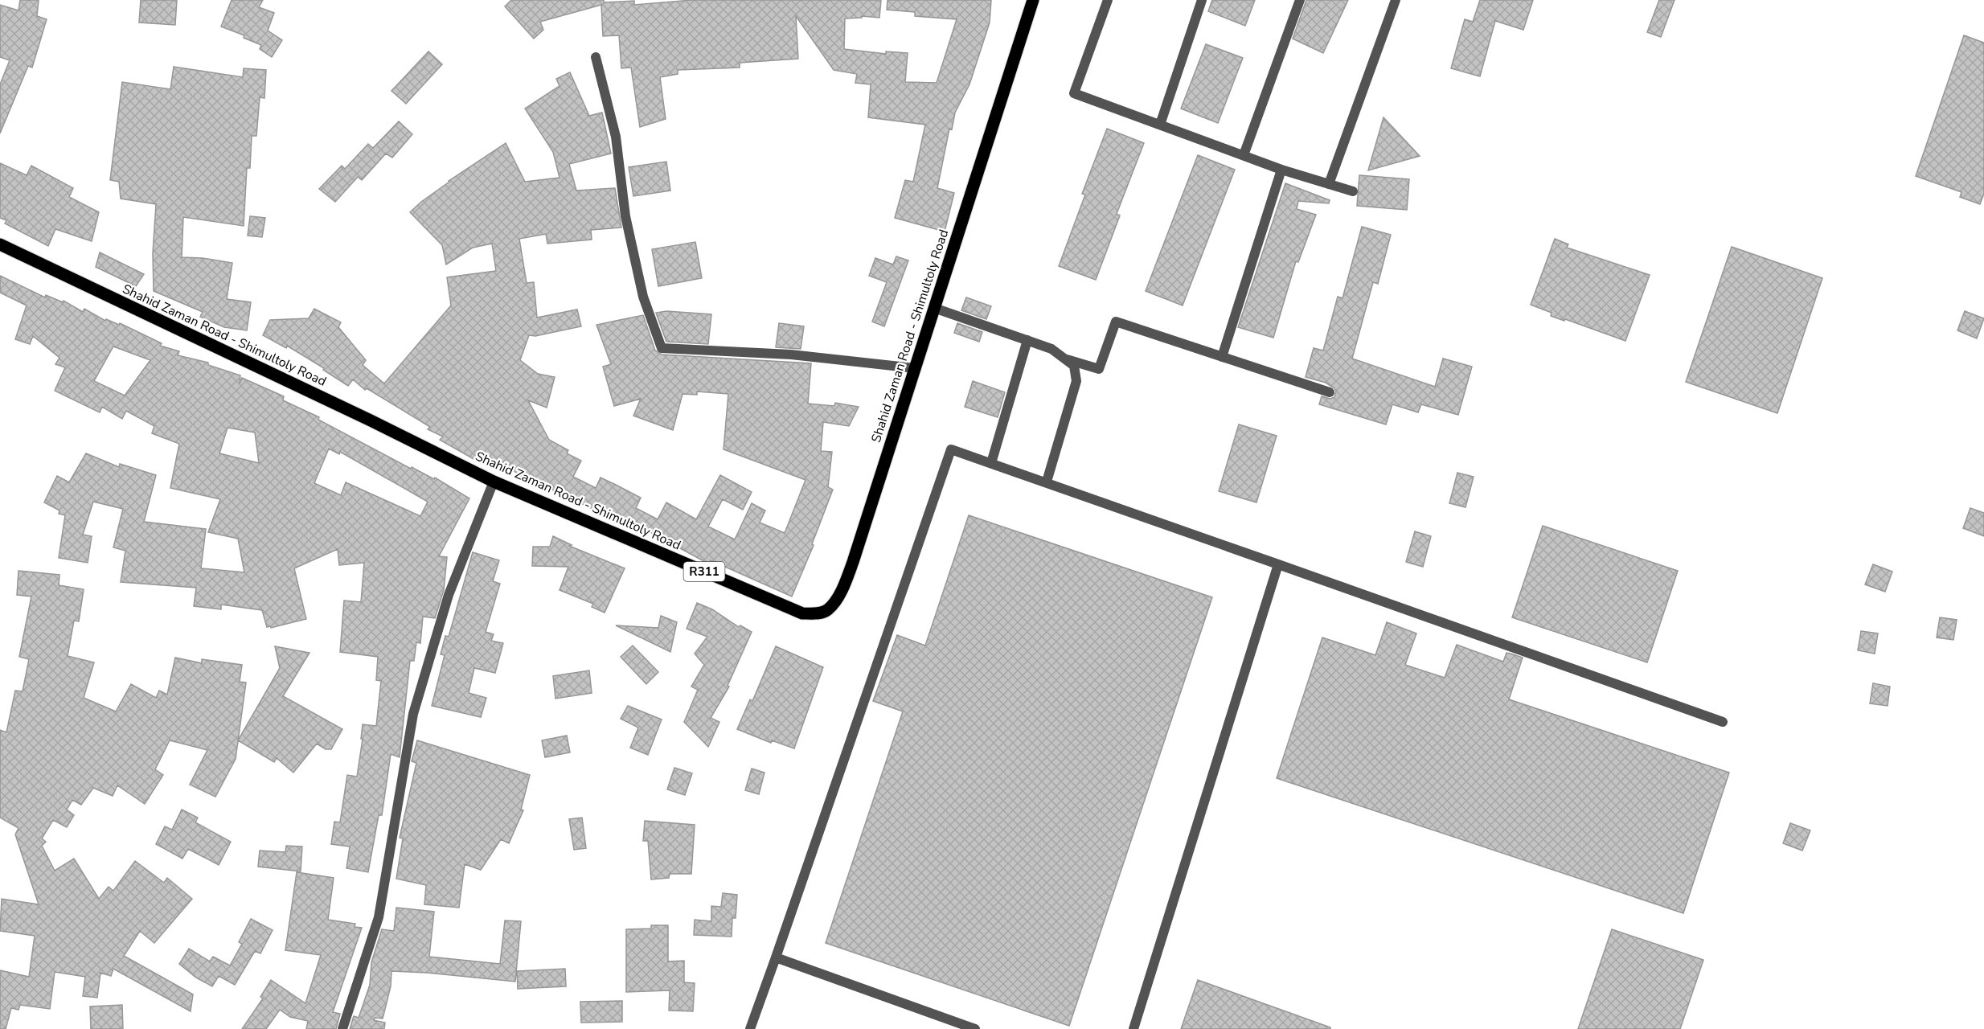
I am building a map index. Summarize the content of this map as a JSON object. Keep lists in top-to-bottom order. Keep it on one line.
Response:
{"streets":{"main road":["Shahid Zaman Road - Shimultoly Road","R311"]}}
